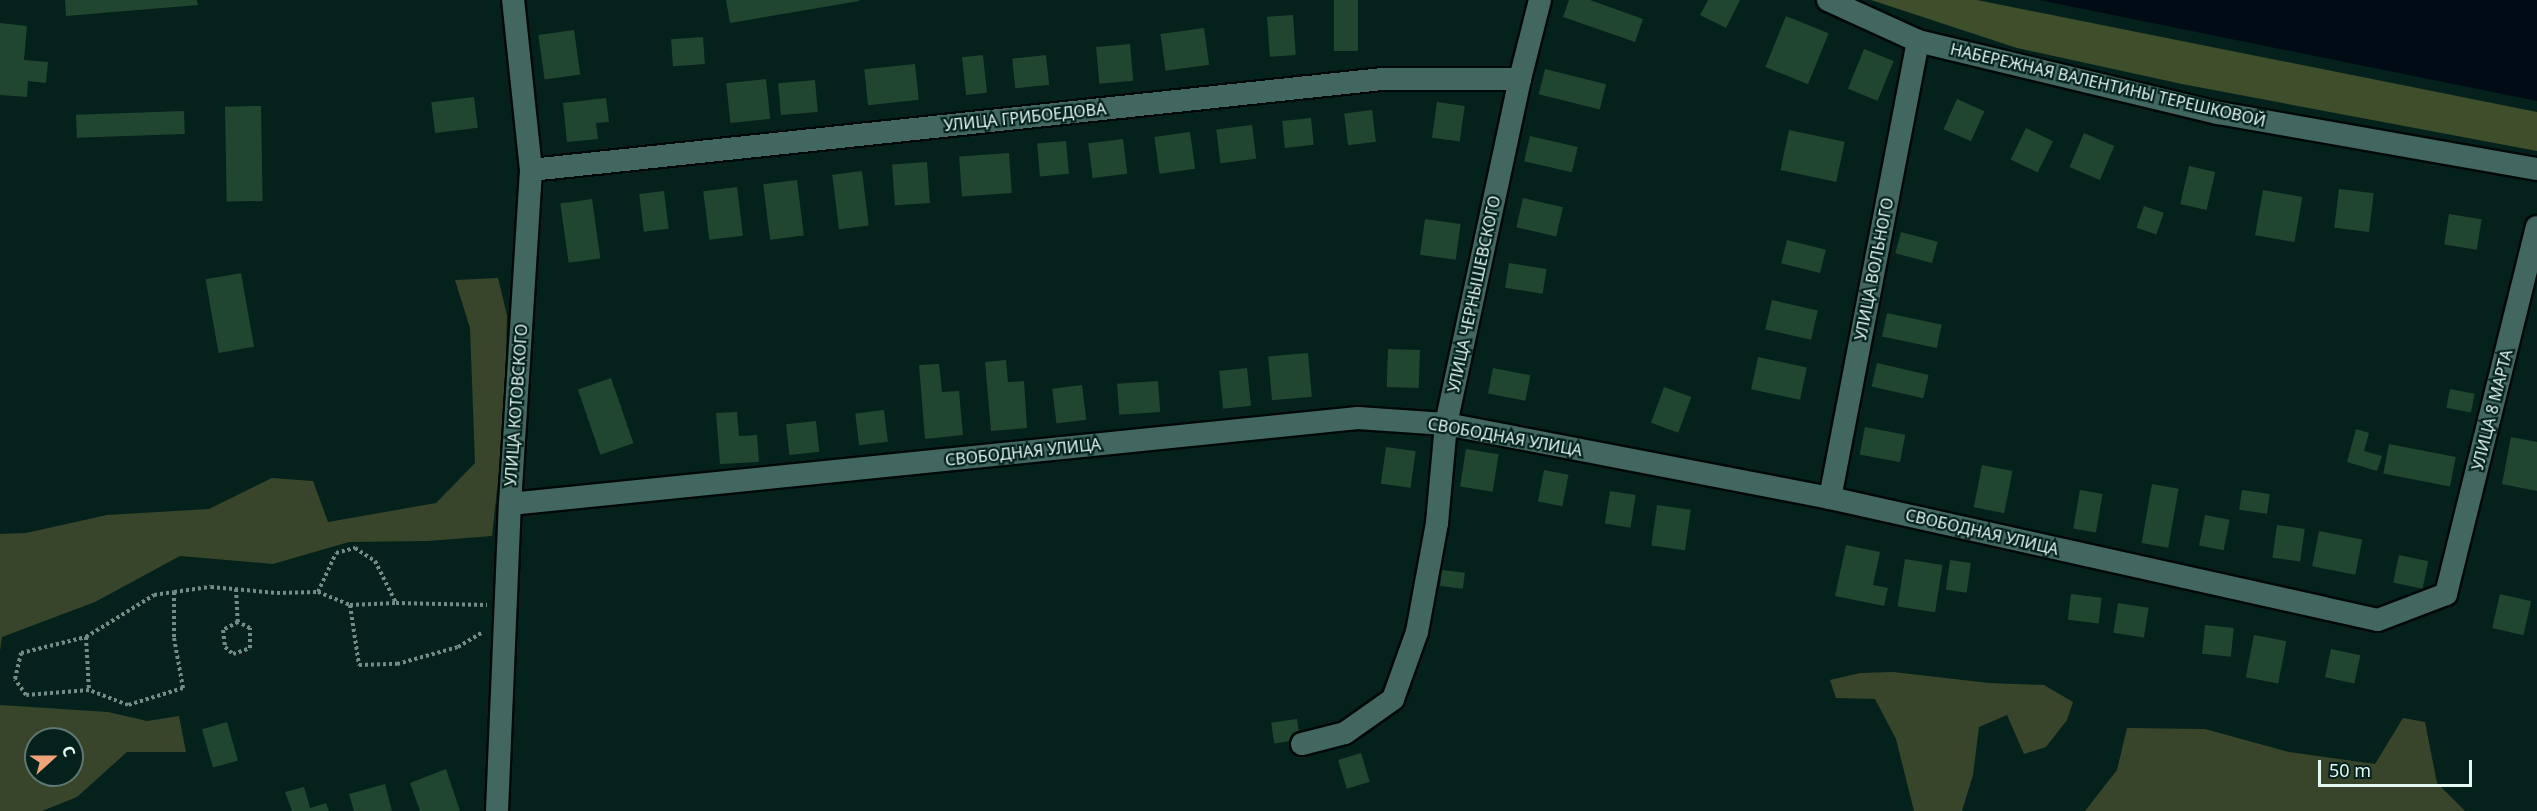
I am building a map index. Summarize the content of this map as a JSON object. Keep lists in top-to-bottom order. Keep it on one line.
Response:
{"streets":{"street":["НАБЕРЕЖНАЯ ВАЛЕНТИНЫ ТЕРЕШКОВОЙ","УЛИЦА ГРИБОЕДОВА","УЛИЦА ВОЛЬНОГО","УЛИЦА ЧЕРНЫШЕВСКОГО","УЛИЦА КОТОВСКОГО","УЛИЦА 8 МАРТА","СВОБОДНАЯ УЛИЦА"]},"crossings":[["НАБЕРЕЖНАЯ ВАЛЕНТИНЫ ТЕРЕШКОВОЙ","УЛИЦА ВОЛЬНОГО"],["УЛИЦА ГРИБОЕДОВА","УЛИЦА ЧЕРНЫШЕВСКОГО"],["УЛИЦА ГРИБОЕДОВА","УЛИЦА КОТОВСКОГО"],["УЛИЦА ВОЛЬНОГО","СВОБОДНАЯ УЛИЦА"],["УЛИЦА ЧЕРНЫШЕВСКОГО","СВОБОДНАЯ УЛИЦА"],["УЛИЦА КОТОВСКОГО","СВОБОДНАЯ УЛИЦА"],["УЛИЦА 8 МАРТА","СВОБОДНАЯ УЛИЦА"]],"scale_bar":"50 m","north":"right"}
